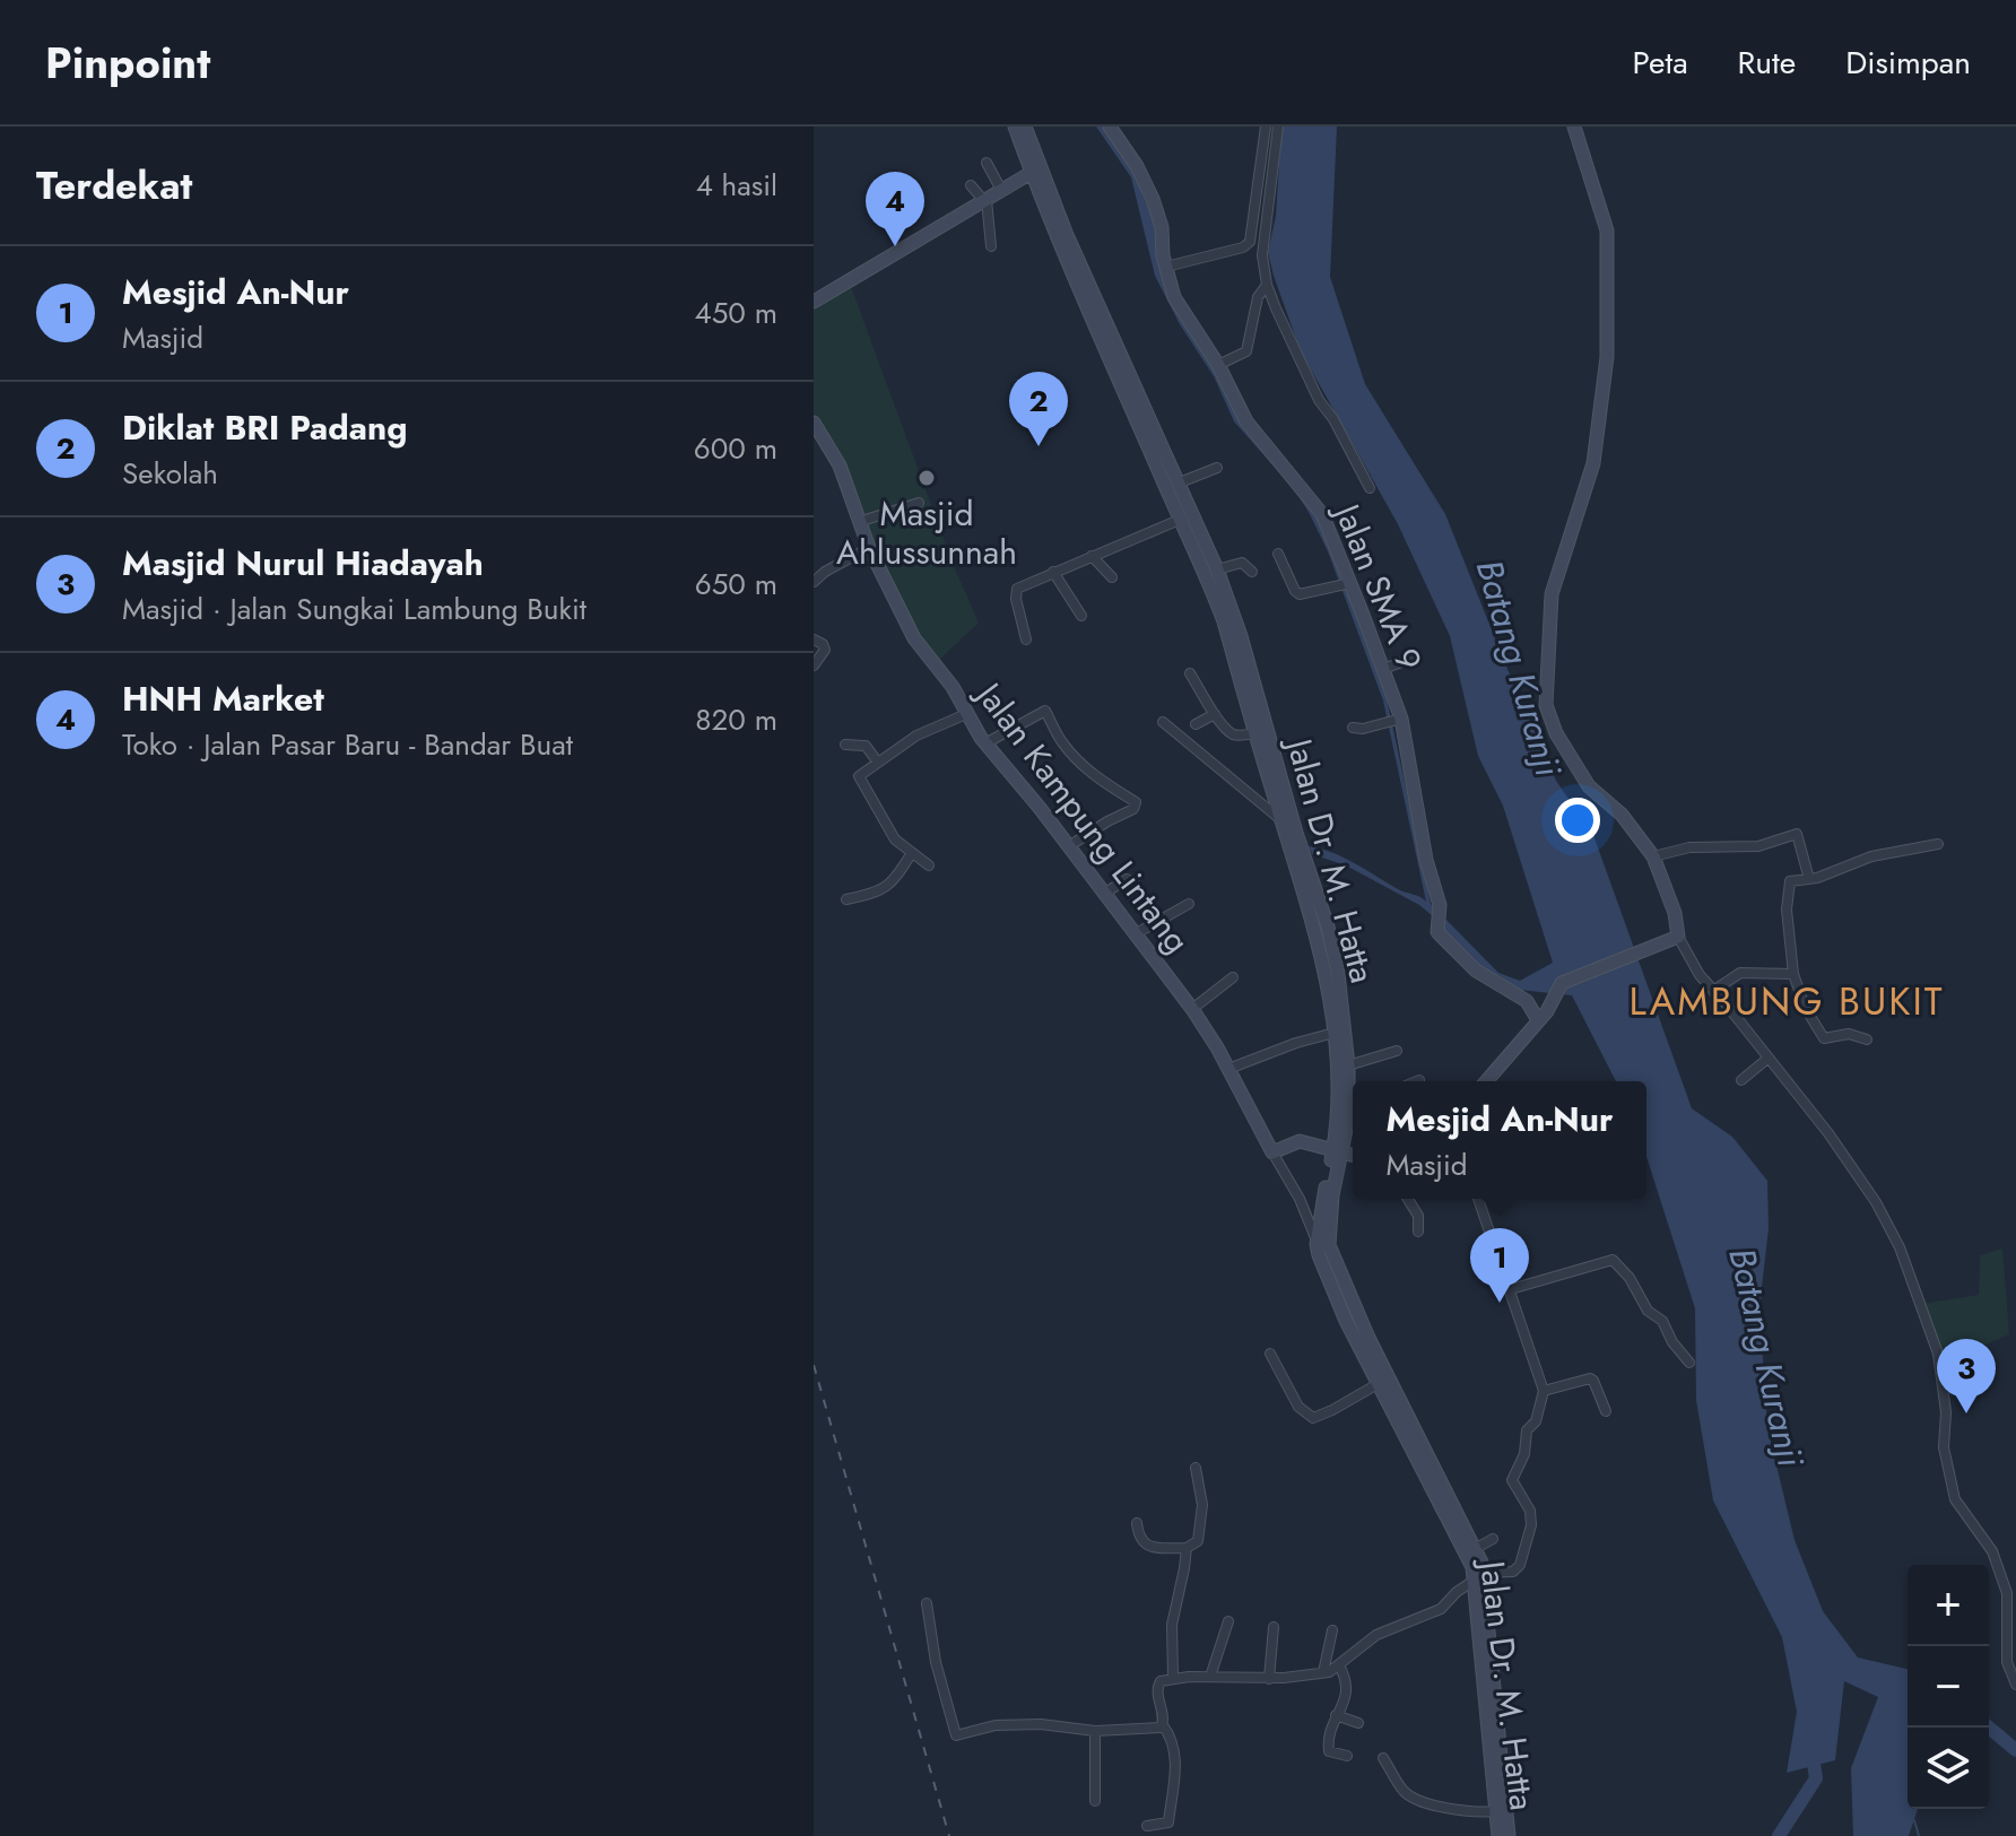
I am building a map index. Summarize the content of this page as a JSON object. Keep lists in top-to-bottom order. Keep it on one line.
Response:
{"streets":{"street":["Jalan SMA 9","Jalan Kampung Lintang","Jalan Dr. M. Hatta"]},"crossings":[["Jalan Kampung Lintang","Jalan Dr. M. Hatta"]],"districts":["LAMBUNG BUKIT"],"water":["Batang Kuranji"],"places":["Masjid Ahlussunnah"],"page":{"header":"Pinpoint","nav":["Peta","Rute","Disimpan"],"heading":["Terdekat","4 hasil"],"pins":["4","2","1","3"],"list":[{"mark":"1","name":"Mesjid An-Nur","note":"Masjid","value":"450 m"},{"mark":"2","name":"Diklat BRI Padang","note":"Sekolah","value":"600 m"},{"mark":"3","name":"Masjid Nurul Hiadayah","note":"Masjid · Jalan Sungkai Lambung Bukit","value":"650 m"},{"mark":"4","name":"HNH Market","note":"Toko · Jalan Pasar Baru - Bandar Buat","value":"820 m"}],"popup":["Mesjid An-Nur","Masjid"],"map_buttons":["+","−"]}}
